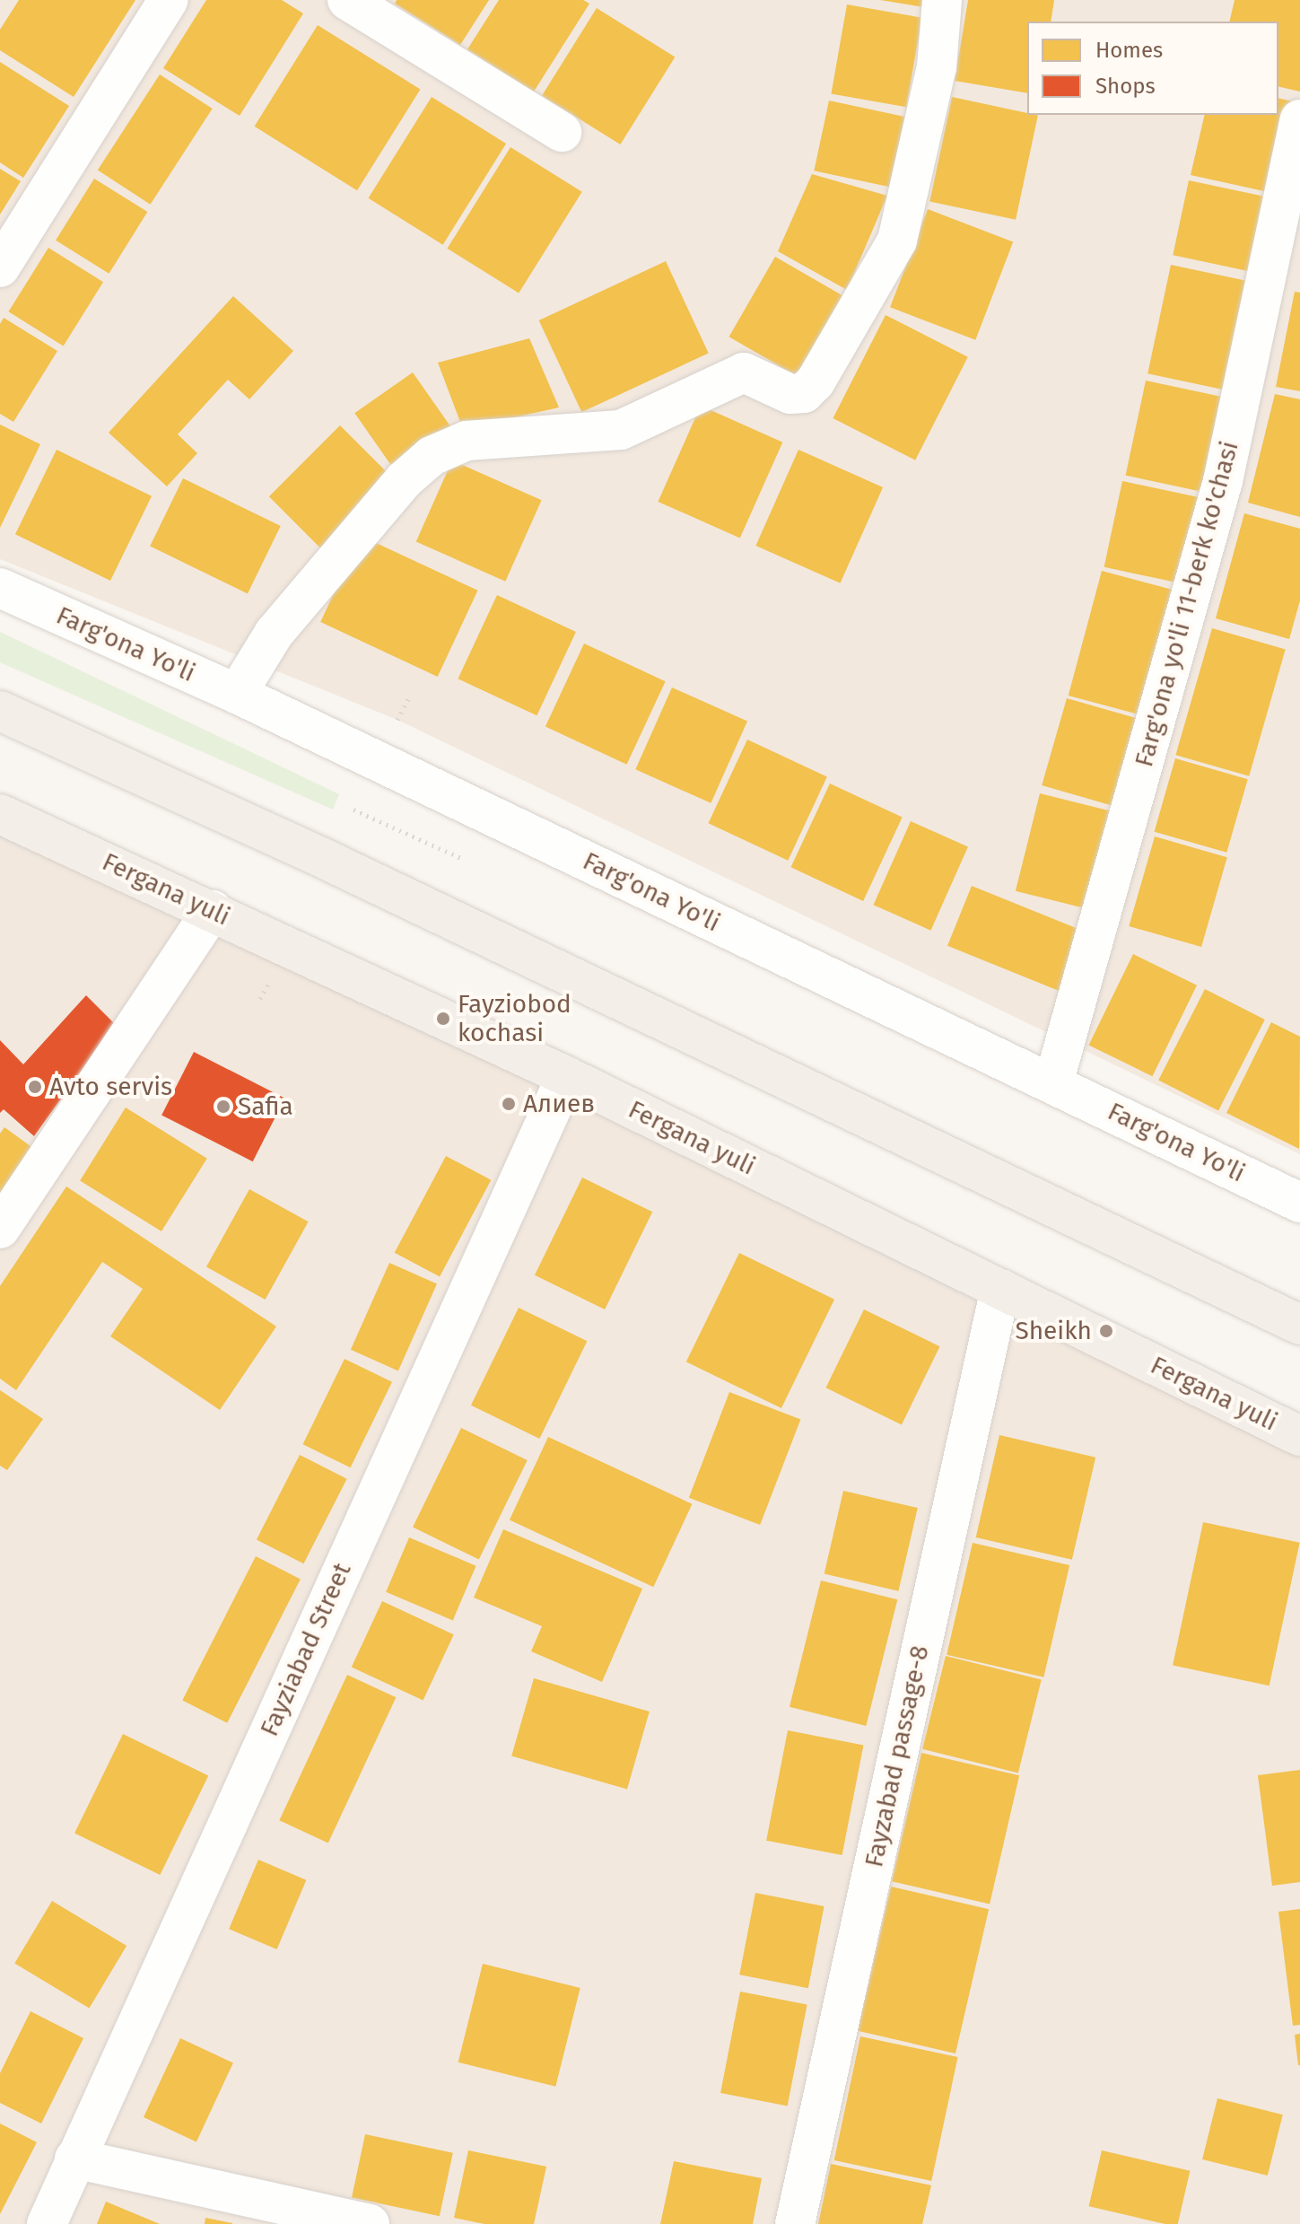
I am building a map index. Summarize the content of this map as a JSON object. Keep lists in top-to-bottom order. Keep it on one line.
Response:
{"streets":{"main road":["Fergana yuli"],"street":["Farg'ona yo'li 11-berk ko'chasi","Farg'ona Yo'li","Fayziabad Street","Fayzabad passage-8"]},"crossings":[["Farg'ona yo'li 11-berk ko'chasi","Farg'ona Yo'li"],["Fergana yuli","Fayziabad Street"],["Fergana yuli","Fayzabad passage-8"]],"places":["Fayziobod kochasi","Avto servis","Алиев","Safia","Sheikh"],"legend":["Homes","Shops"]}
